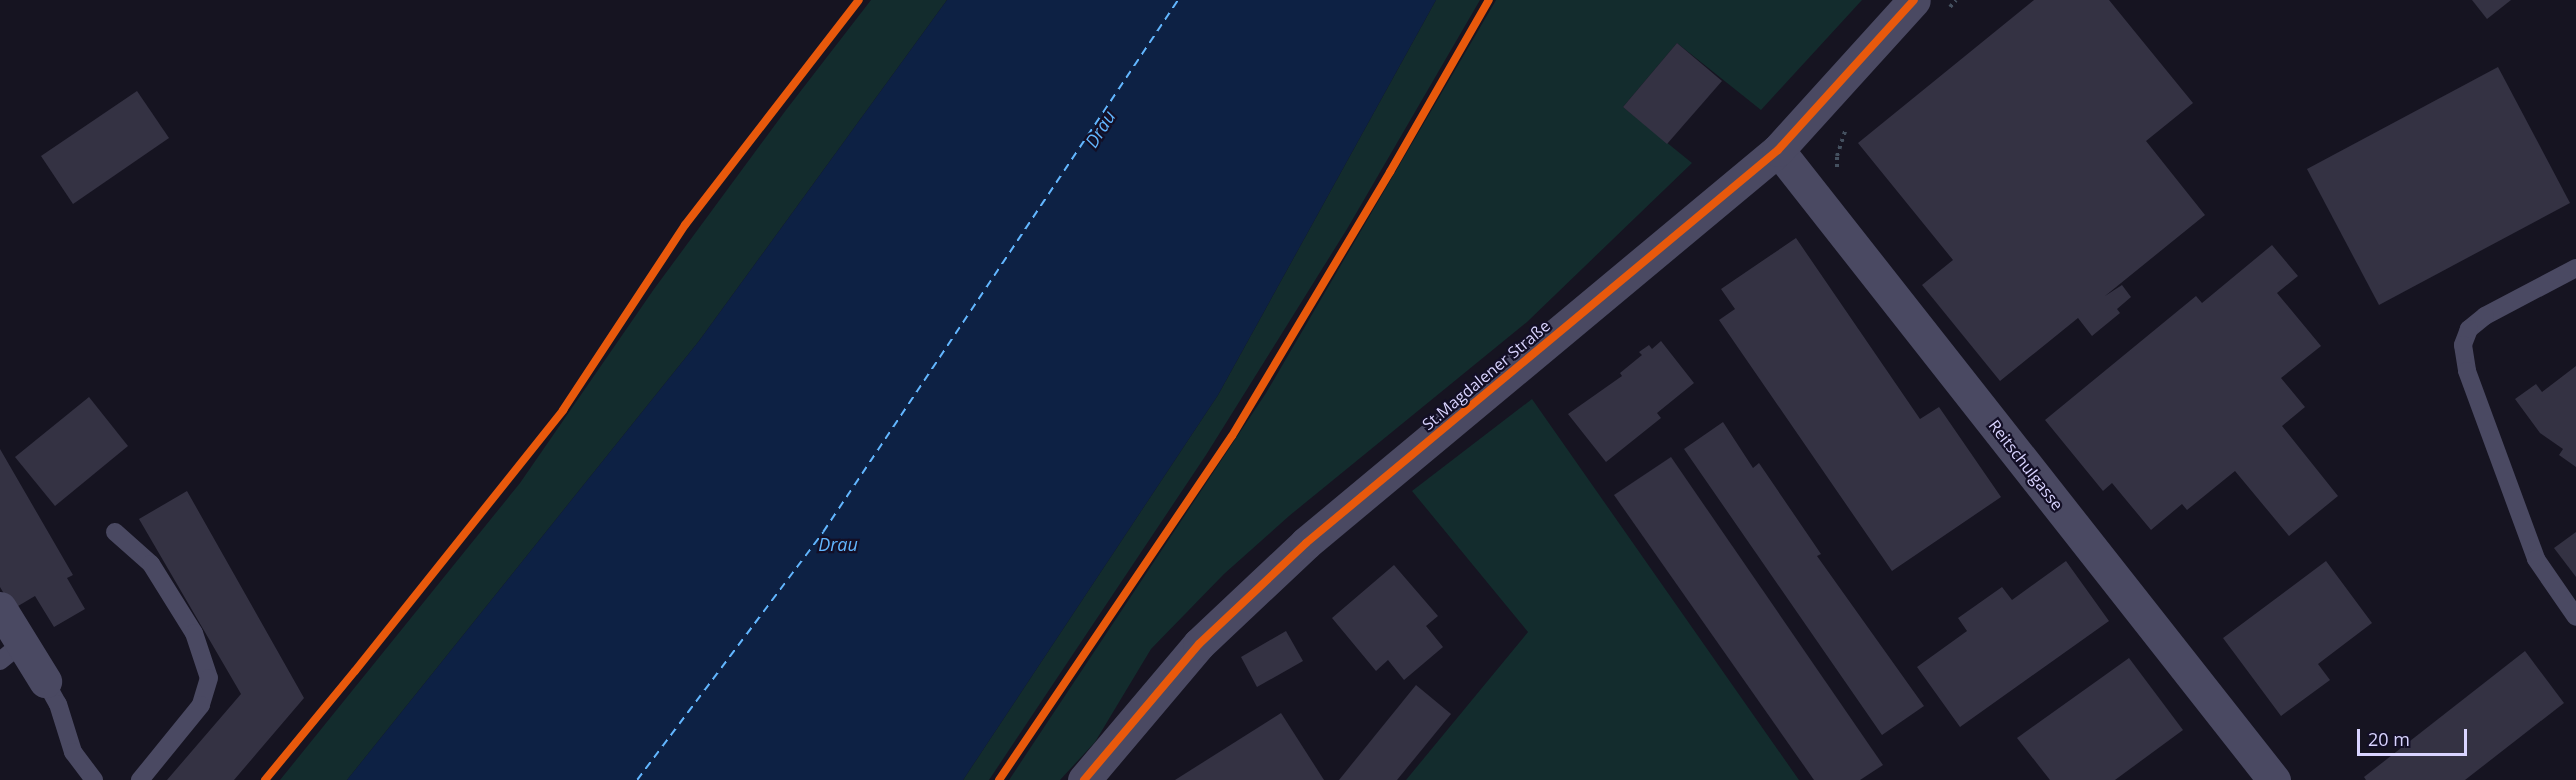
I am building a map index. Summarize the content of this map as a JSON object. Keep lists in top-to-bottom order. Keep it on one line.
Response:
{"streets":{"street":["St.Magdalener Straße","Reitschulgasse"]},"crossings":[["St.Magdalener Straße","Reitschulgasse"]],"water":["Drau"],"scale_bar":"20 m"}
